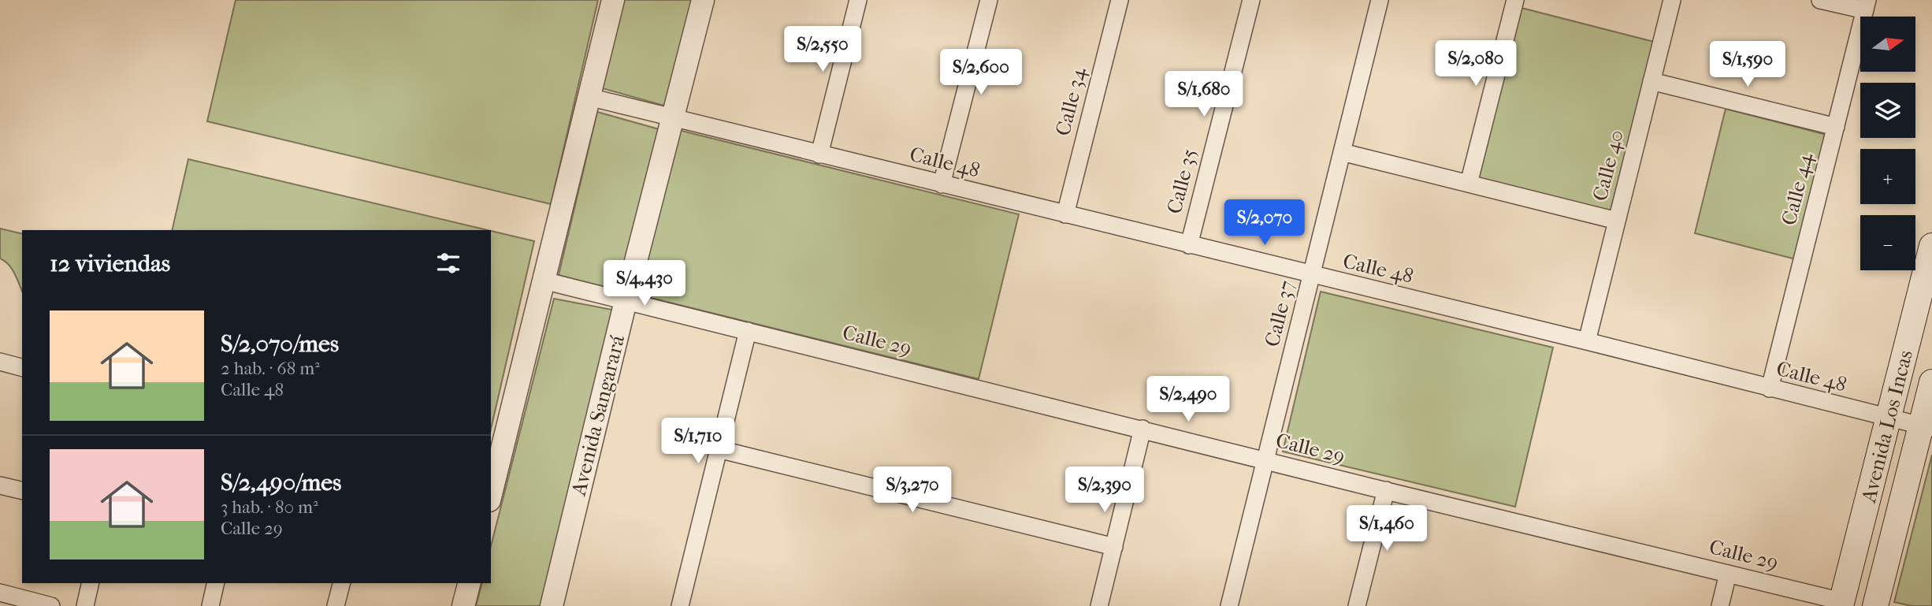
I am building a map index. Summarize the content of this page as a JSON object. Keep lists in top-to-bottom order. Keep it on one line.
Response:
{"streets":{"main road":["Avenida Los Incas"],"street":["Calle 34","Calle 48","Calle 40","Calle 35","Calle 44","Calle 37","Calle 29","Avenida Sangarará"]},"crossings":[["Calle 34","Calle 48"],["Calle 48","Calle 40"],["Calle 48","Calle 35"],["Calle 48","Calle 44"],["Calle 48","Calle 37"],["Calle 48","Avenida Sangarará"],["Calle 48","Avenida Los Incas"],["Calle 37","Calle 29"],["Calle 29","Avenida Sangarará"],["Calle 29","Avenida Los Incas"]],"north":"right","page":{"map_buttons":["+","−"],"price":["S/2,550","S/2,080","S/1,590","S/2,600","S/1,680","S/2,070","S/4,430","S/2,490","S/1,710","S/3,270","S/2,390","S/1,460"],"heading":"12 viviendas","list":[{"name":"S/2,070/mes","note":"2 hab. · 68 m² · Calle 48"},{"name":"S/2,490/mes","note":"3 hab. · 80 m² · Calle 29"}]}}
